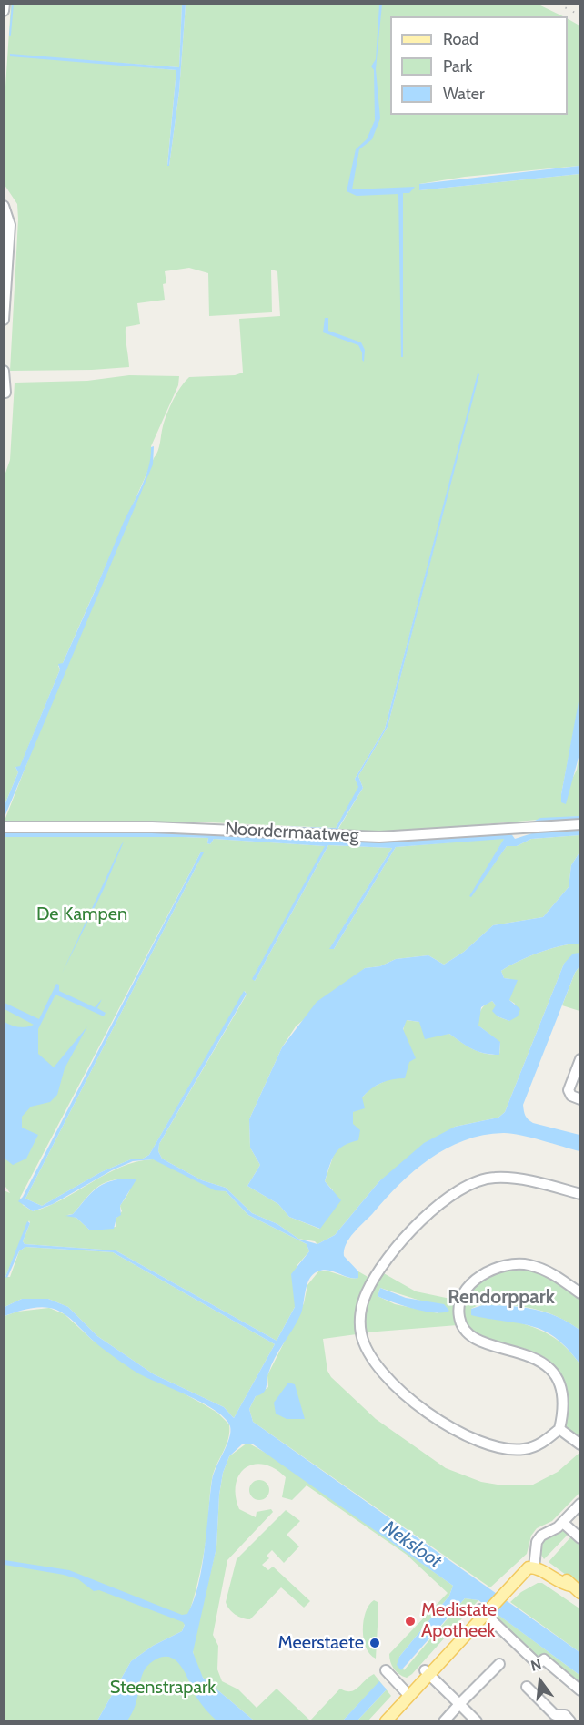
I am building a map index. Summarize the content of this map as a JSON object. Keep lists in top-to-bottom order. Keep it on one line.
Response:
{"streets":{"street":["Noordermaatweg"]},"districts":["Rendorppark"],"water":["Neksloot"],"parks":["De Kampen","Steenstrapark"],"places":["Medistate Apotheek","Meerstaete"],"legend":["Road","Park","Water"],"north":"top"}
